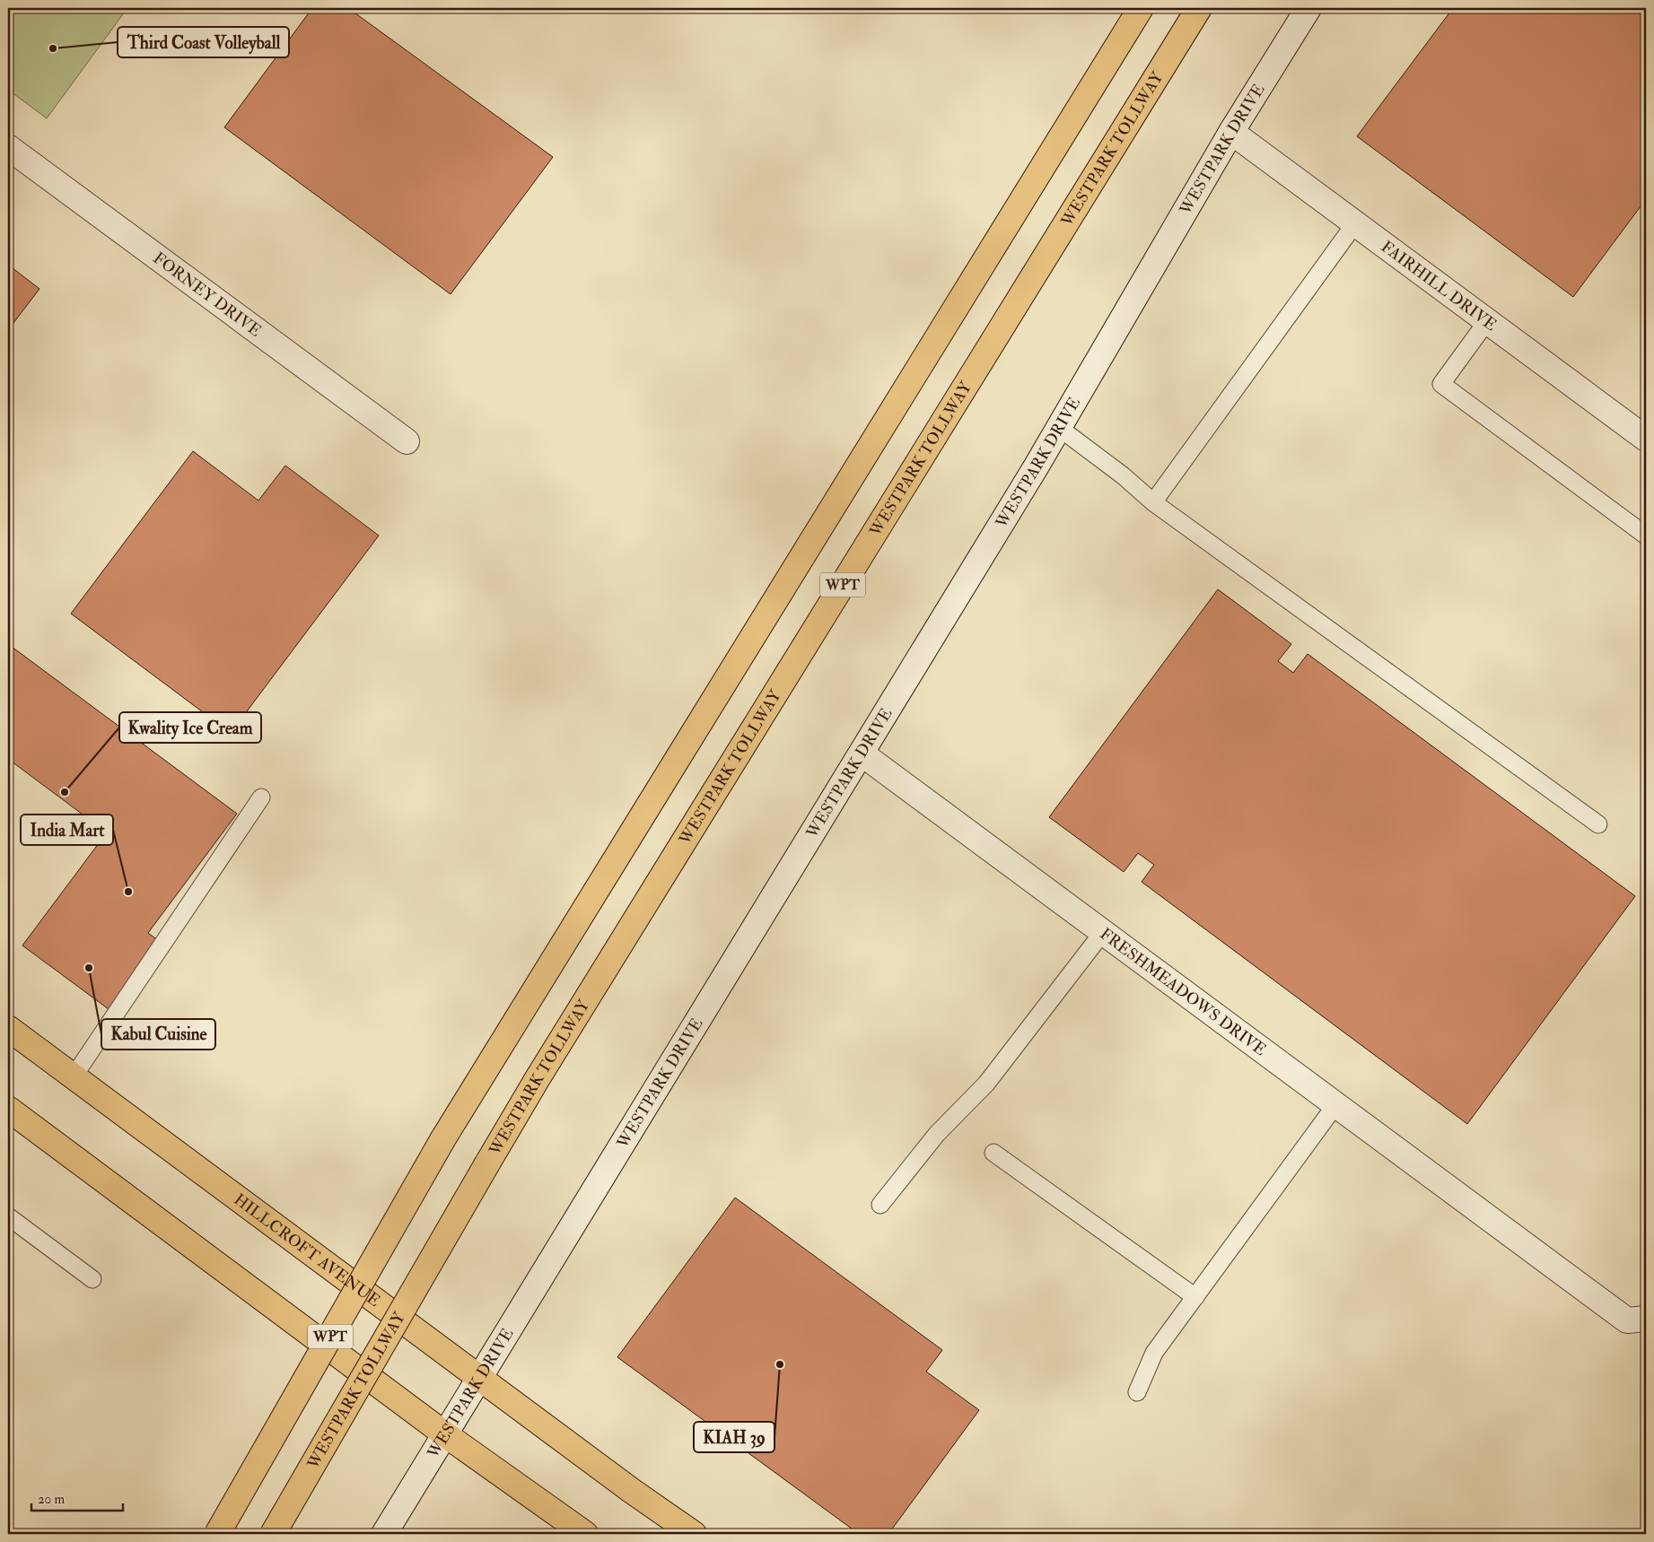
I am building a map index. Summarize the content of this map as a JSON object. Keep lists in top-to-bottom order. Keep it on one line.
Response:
{"streets":{"main road":["WESTPARK TOLLWAY","WPT","HILLCROFT AVENUE"],"street":["WESTPARK DRIVE","FAIRHILL DRIVE","FORNEY DRIVE","FRESHMEADOWS DRIVE"]},"crossings":[["WESTPARK DRIVE","FAIRHILL DRIVE"],["WESTPARK DRIVE","FRESHMEADOWS DRIVE"],["WESTPARK DRIVE","HILLCROFT AVENUE"]],"places":["Third Coast Volleyball","Kwality Ice Cream","India Mart","Kabul Cuisine","KIAH 39"],"scale_bar":"20 m"}
